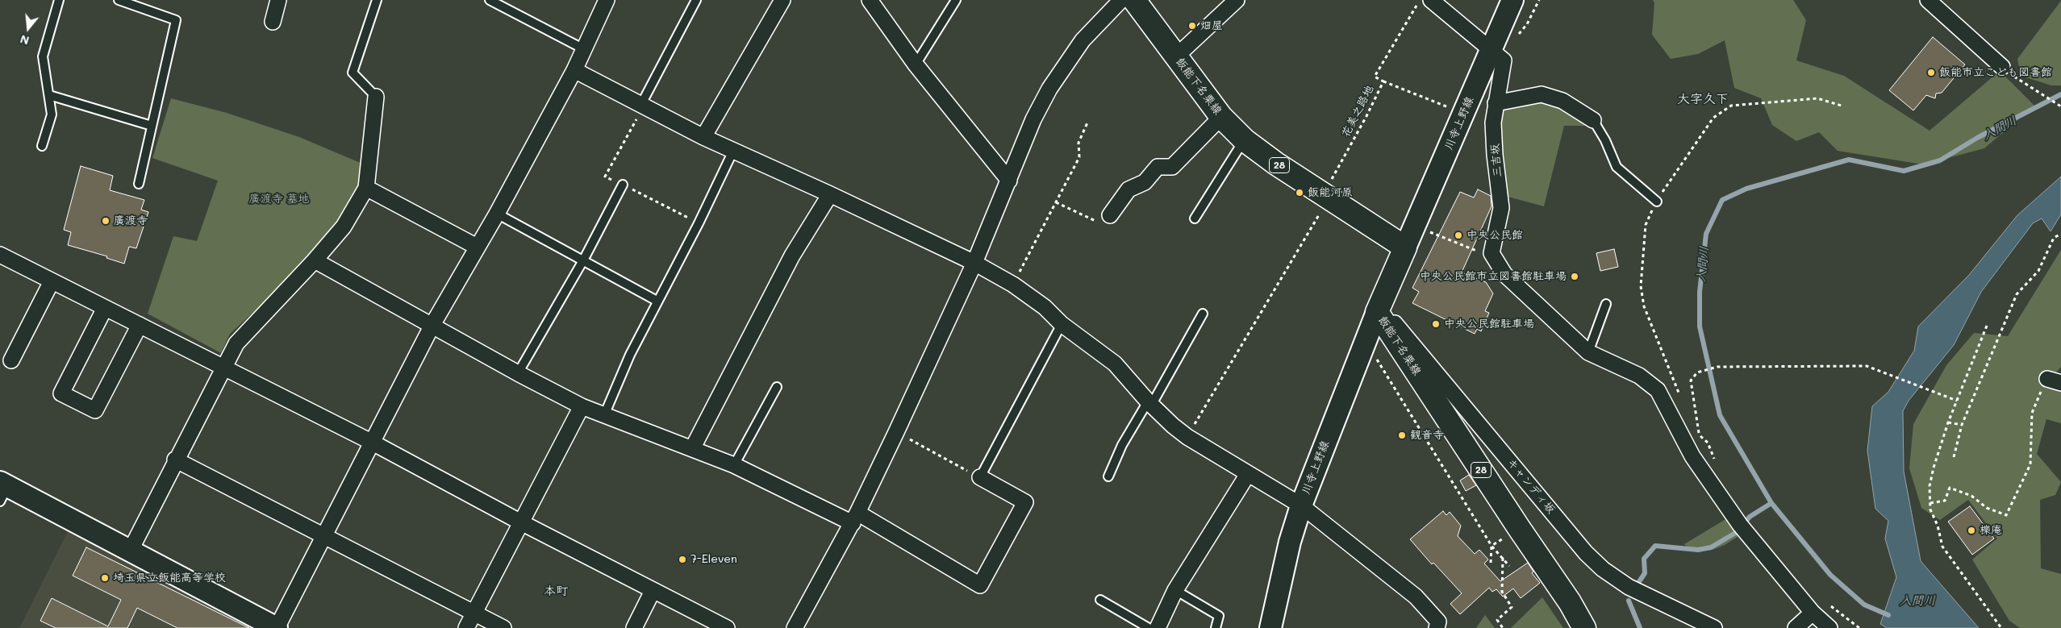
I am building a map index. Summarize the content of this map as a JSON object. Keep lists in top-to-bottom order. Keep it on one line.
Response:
{"streets":{"main road":["飯能下名栗線","28"],"street":["川寺上野線","三吉坂","キャンディ坂"],"path":["花美之路地"]},"crossings":[["飯能下名栗線","花美之路地"],["飯能下名栗線","川寺上野線"],["飯能下名栗線","キャンディ坂"],["川寺上野線","三吉坂"],["川寺上野線","キャンディ坂"]],"districts":["大字久下","本町"],"water":["入間川"],"parks":["廣渡寺 墓地"],"places":["畑屋","飯能市立こども図書館","飯能河原","廣渡寺","中央公民館","中央公民館市立図書館駐車場","中央公民館駐車場","観音寺","櫟庵","7-Eleven","埼玉県立飯能高等学校"],"north":"bottom"}
